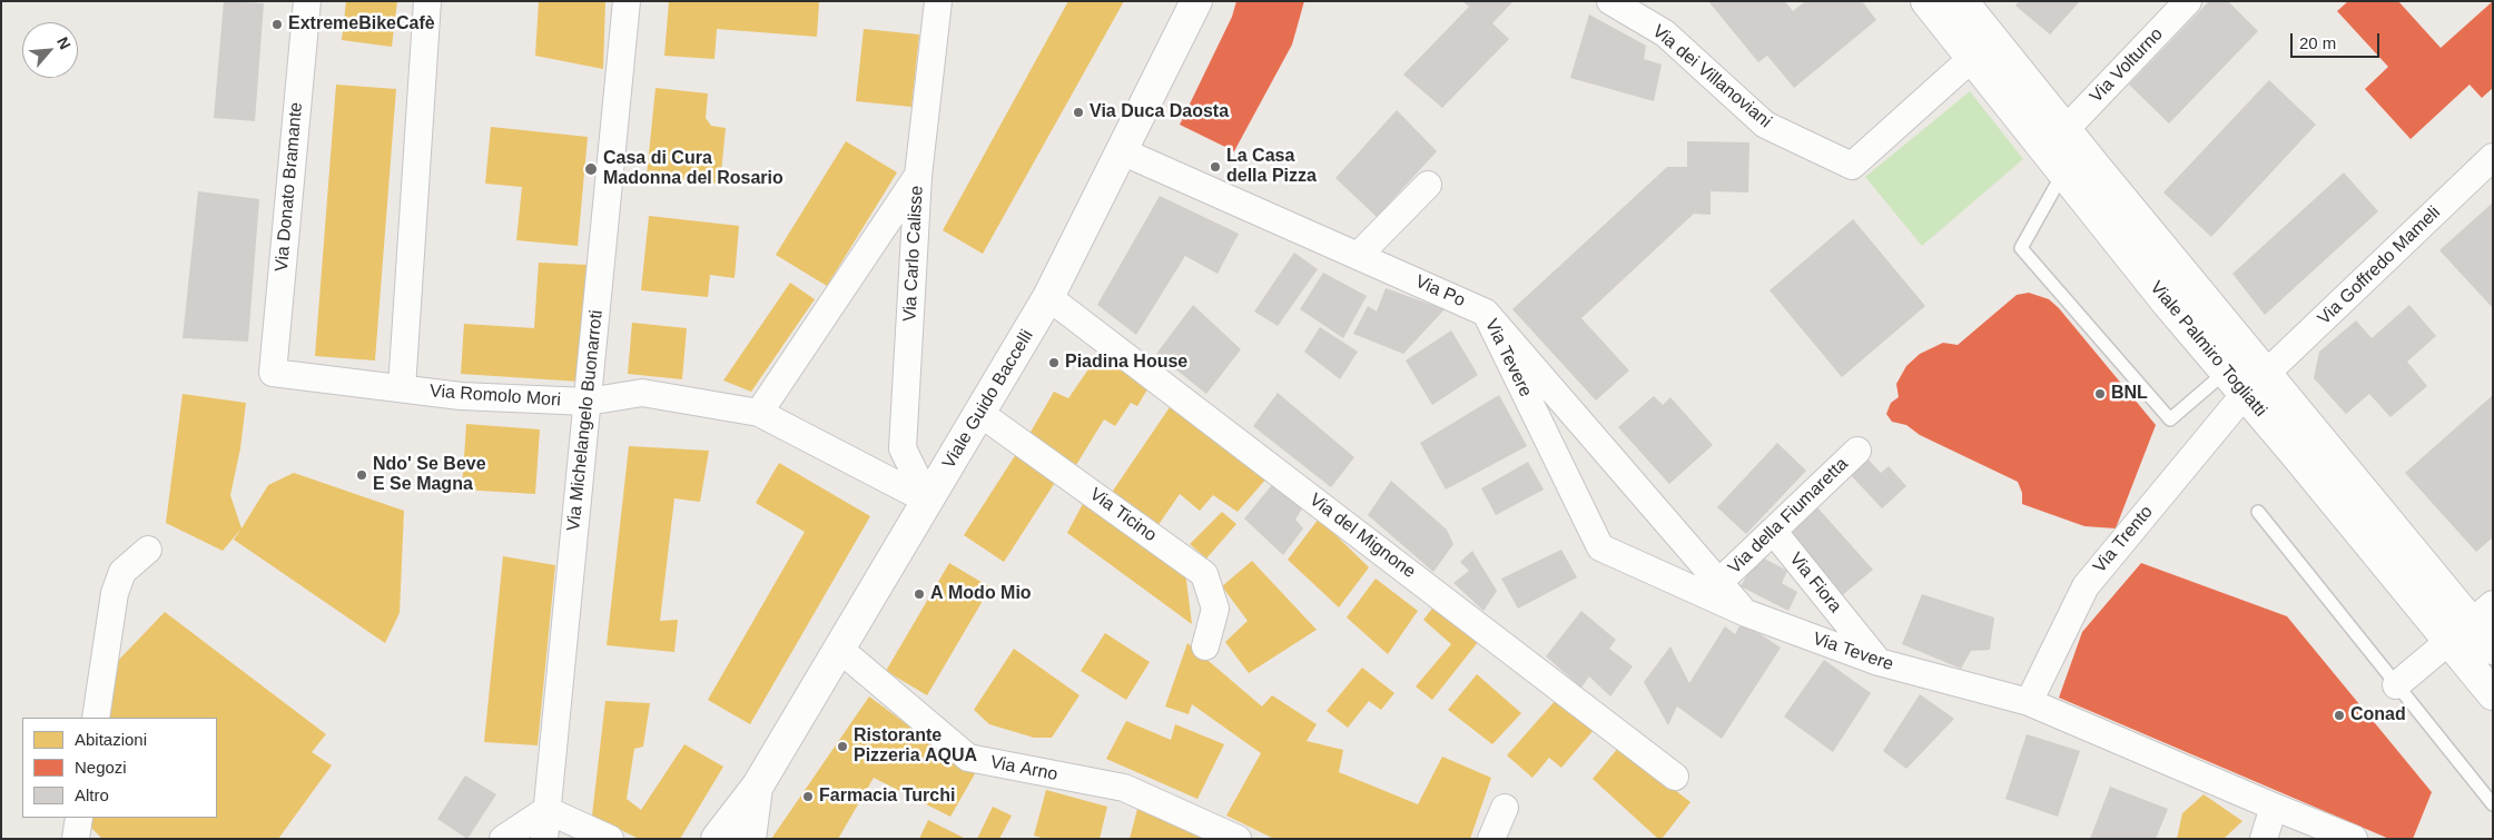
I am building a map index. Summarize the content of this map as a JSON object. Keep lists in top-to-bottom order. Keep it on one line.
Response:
{"streets":{"street":["Via Volturno","Via dei Villanoviani","Via Donato Bramante","Via Carlo Calisse","Via Goffredo Mameli","Via Po","Viale Palmiro Togliatti","Via Tevere","Via Romolo Mori","Viale Guido Baccelli","Via Michelangelo Buonarroti","Via Ticino","Via della Fiumaretta","Via del Mignone","Via Trento","Via Fiora","Via Arno"]},"crossings":[["Via Volturno","Viale Palmiro Togliatti"],["Via dei Villanoviani","Viale Palmiro Togliatti"],["Via Donato Bramante","Via Romolo Mori"],["Via Carlo Calisse","Via Romolo Mori"],["Via Carlo Calisse","Viale Guido Baccelli"],["Via Goffredo Mameli","Viale Palmiro Togliatti"],["Via Goffredo Mameli","Via Trento"],["Via Po","Via Tevere"],["Via Po","Viale Guido Baccelli"],["Via Po","Via della Fiumaretta"],["Viale Palmiro Togliatti","Via Trento"],["Via Tevere","Via Trento"],["Via Tevere","Via Fiora"],["Via Romolo Mori","Viale Guido Baccelli"],["Via Romolo Mori","Via Michelangelo Buonarroti"],["Viale Guido Baccelli","Via Ticino"],["Viale Guido Baccelli","Via del Mignone"],["Viale Guido Baccelli","Via Arno"],["Via della Fiumaretta","Via Fiora"]],"places":["ExtremeBikeCafè","Via Duca Daosta","La Casa della Pizza","Casa di Cura Madonna del Rosario","Piadina House","BNL","Ndo' Se Beve E Se Magna","A Modo Mio","Conad","Ristorante Pizzeria AQUA","Farmacia Turchi"],"legend":["Abitazioni","Negozi","Altro"],"scale_bar":"20 m","north":"top right"}
